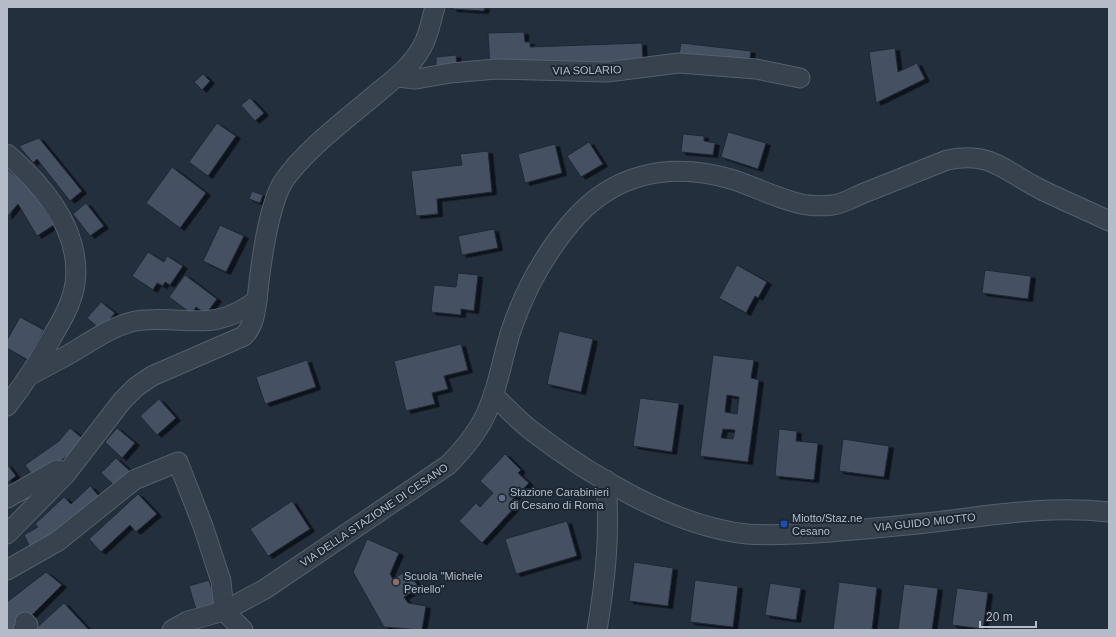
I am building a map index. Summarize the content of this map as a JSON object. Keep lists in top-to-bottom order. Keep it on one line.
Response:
{"streets":{"street":["VIA SOLARIO","VIA DELLA STAZIONE DI CESANO","VIA GUIDO MIOTTO"]},"crossings":[["VIA DELLA STAZIONE DI CESANO","VIA GUIDO MIOTTO"]],"places":{"other":["Stazione Carabinieri di Cesano di Roma","Scuola \"Michele Periello\""],"transit":["Miotto/Staz.ne Cesano"]},"scale_bar":"20 m"}
